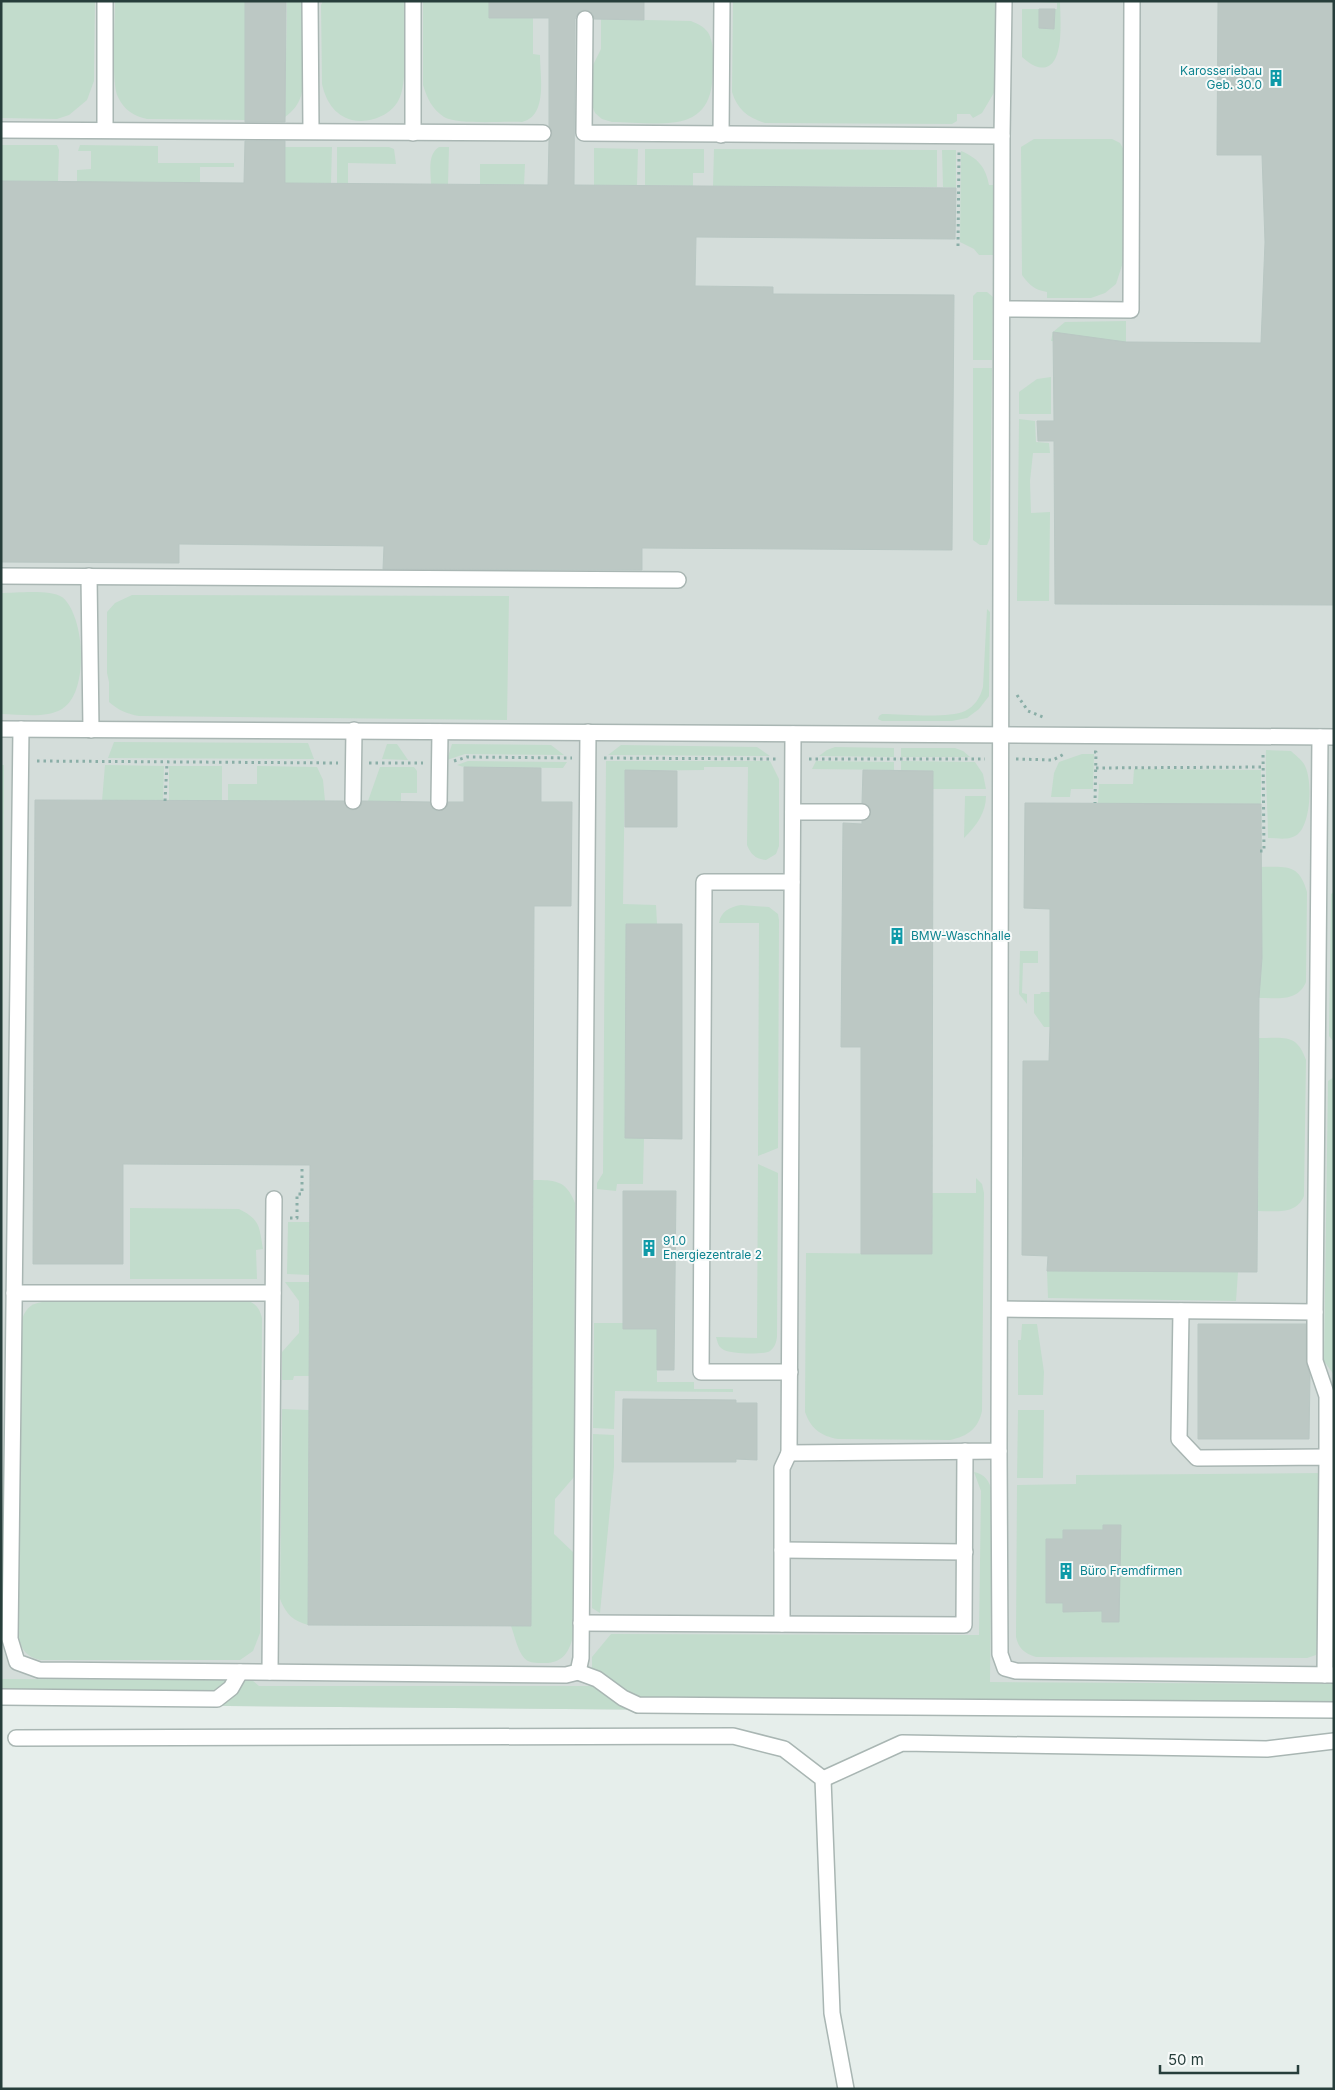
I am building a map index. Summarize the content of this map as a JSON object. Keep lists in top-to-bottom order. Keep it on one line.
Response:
{"places":{"building":["Karosseriebau Geb. 30.0","BMW-Waschhalle","91.0 Energiezentrale 2","Büro Fremdfirmen"]},"scale_bar":"50 m"}
